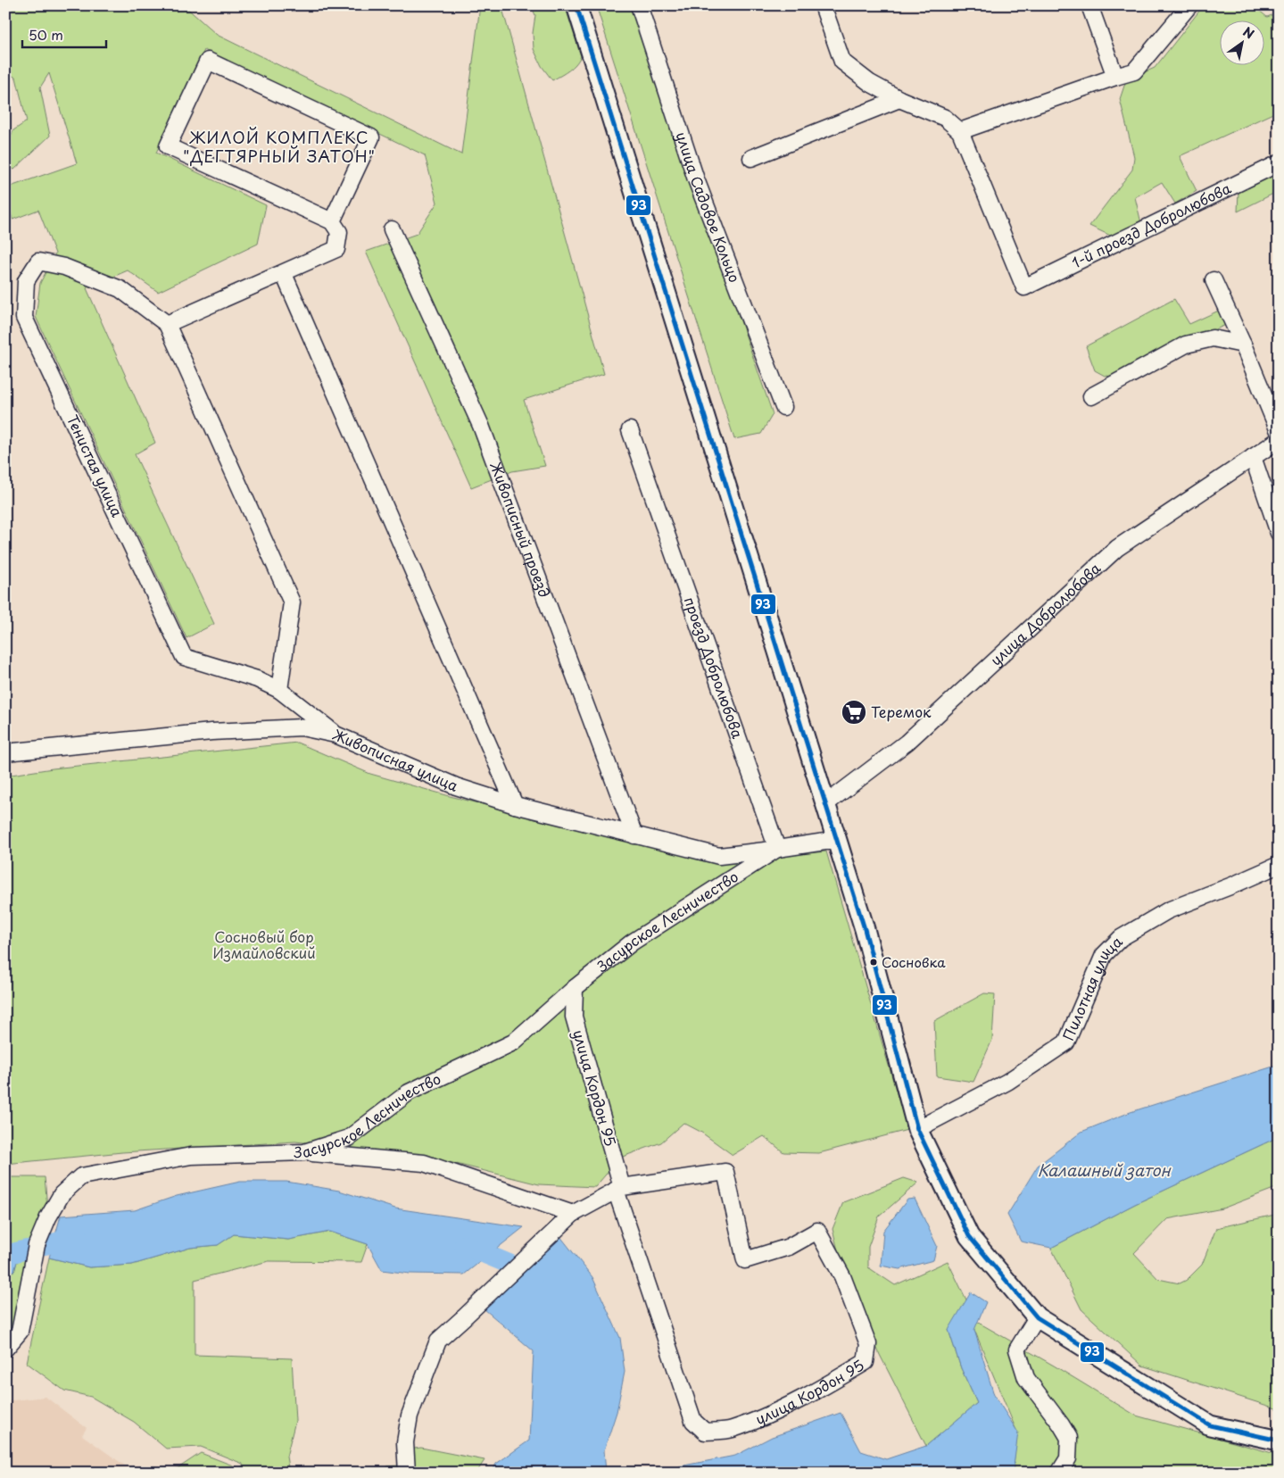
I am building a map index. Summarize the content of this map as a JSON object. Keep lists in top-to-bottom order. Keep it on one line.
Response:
{"streets":{"street":["улица Садовое Кольцо","1-й проезд Добролюбова","Тенистая улица","Живописный проезд","улица Добролюбова","проезд Добролюбова","Живописная улица","Засурское Лесничество","Пилотная улица","улица Кордон 95"]},"crossings":[["Тенистая улица","Живописная улица"],["Живописный проезд","Живописная улица"],["проезд Добролюбова","Живописная улица"],["проезд Добролюбова","Засурское Лесничество"],["Живописная улица","Засурское Лесничество"],["Засурское Лесничество","улица Кордон 95"]],"districts":["ЖИЛОЙ КОМПЛЕКС \"ДЕГТЯРНЫЙ ЗАТОН\""],"water":["Калашный затон"],"parks":["Сосновый бор Измайловский"],"places":{"supermarket":["Теремок"],"other":["Сосновка"]},"lines":["transit line 93"],"scale_bar":"50 m","north":"top right"}
